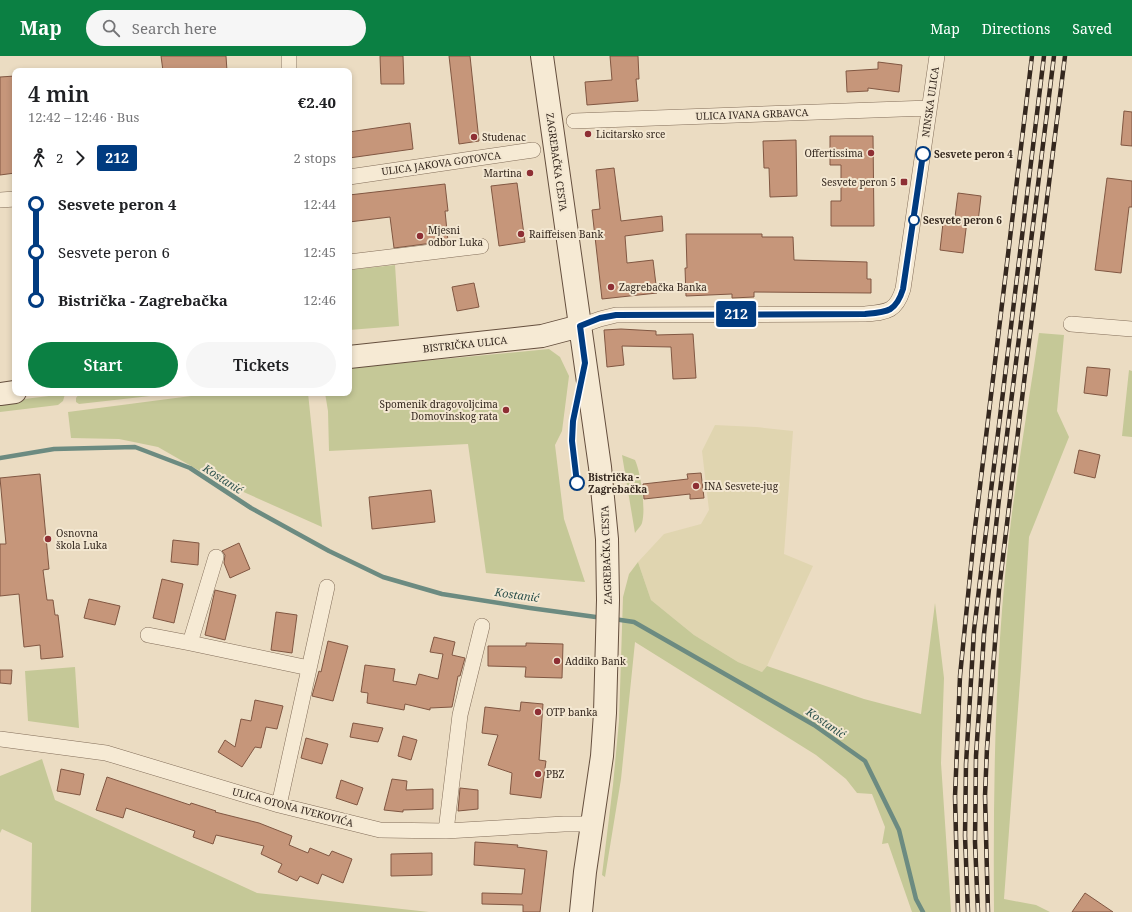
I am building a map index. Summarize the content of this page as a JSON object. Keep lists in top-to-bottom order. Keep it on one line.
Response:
{"streets":{"main road":["ZAGREBAČKA CESTA","BISTRIČKA ULICA"],"street":["NINSKA ULICA","ULICA IVANA GRBAVCA","ULICA JAKOVA GOTOVCA","ULICA OTONA IVEKOVIĆA"]},"crossings":[["NINSKA ULICA","ULICA IVANA GRBAVCA"],["NINSKA ULICA","ZAGREBAČKA CESTA"],["NINSKA ULICA","BISTRIČKA ULICA"],["ZAGREBAČKA CESTA","BISTRIČKA ULICA"],["ZAGREBAČKA CESTA","ULICA OTONA IVEKOVIĆA"]],"water":["Kostanić"],"places":{"other":["Licitarsko srce","Studenac","Offertissima","Sesvete peron 4","Martina","Sesvete peron 6","Raiffeisen Bank","Mjesni odbor Luka","Zagrebačka Banka","Spomenik dragovoljcima Domovinskog rata","Bistrička - Zagrebačka","INA Sesvete-jug","Osnovna škola Luka","Addiko Bank","OTP banka","PBZ"],"transit":["Sesvete peron 5"]},"lines":["bus line 212"],"page":{"header":"Map","search":"Search here","nav":["Map","Directions","Saved"],"on_map":"212","heading":["4 min","12:42 – 12:46 · Bus","€2.40"],"legs":["2","212","2 stops"],"list":[{"name":"Sesvete peron 4","value":"12:44"},{"name":"Sesvete peron 6","value":"12:45"},{"name":"Bistrička - Zagrebačka","value":"12:46"}],"buttons":["Start","Tickets"]}}
